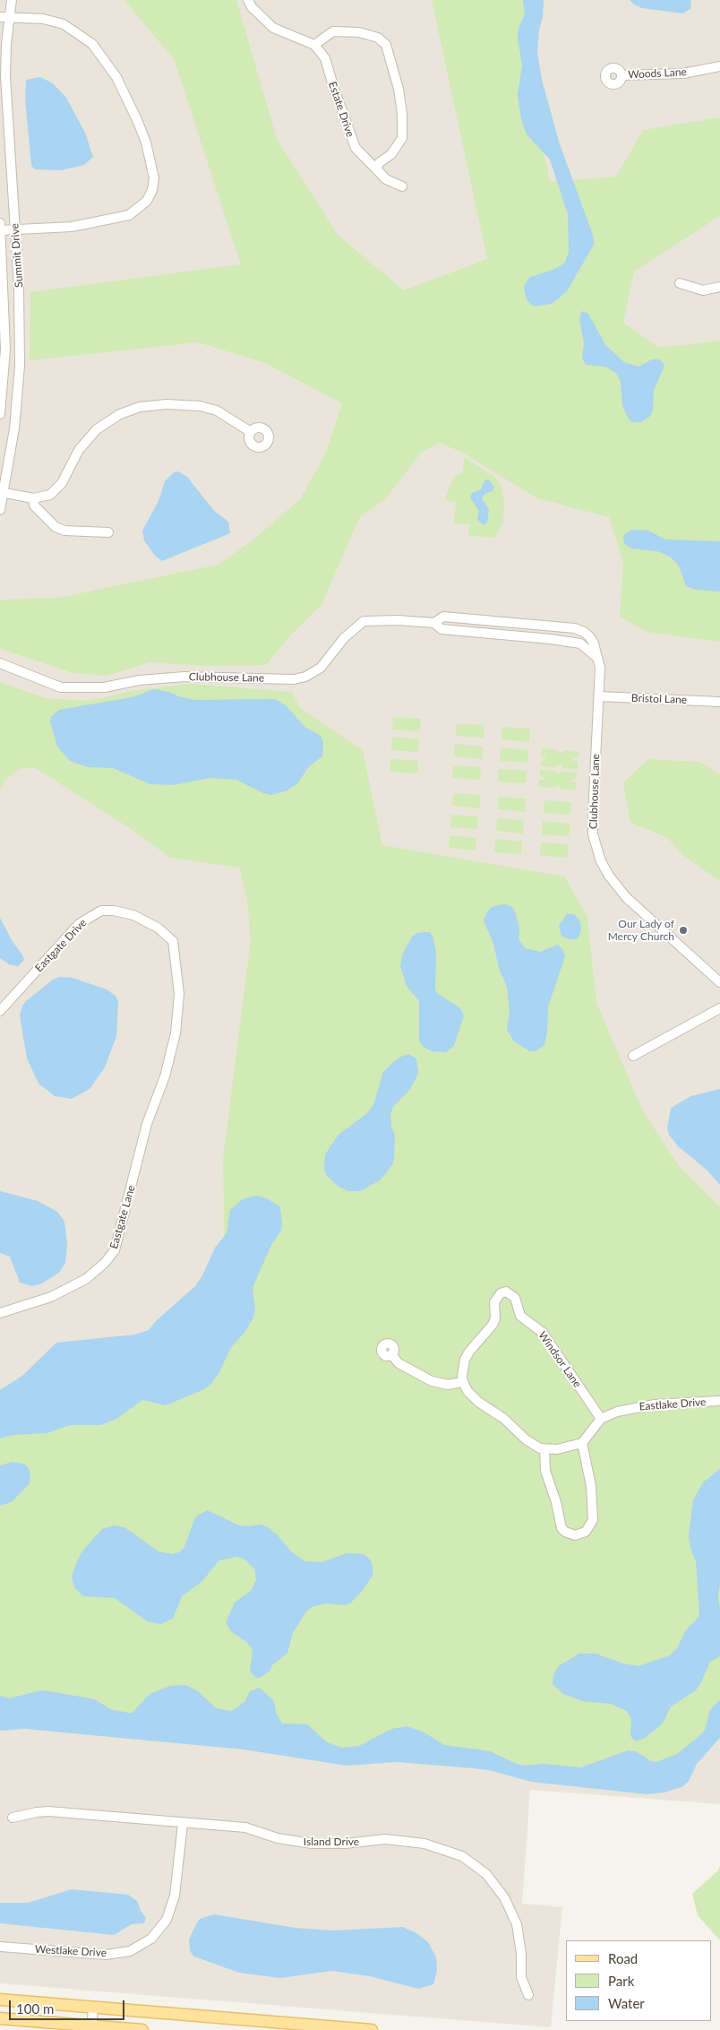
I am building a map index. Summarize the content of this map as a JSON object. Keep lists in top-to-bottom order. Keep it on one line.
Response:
{"streets":{"street":["Woods Lane","Estate Drive","Summit Drive","Clubhouse Lane","Bristol Lane","Eastgate Drive","Eastgate Lane","Windsor Lane","Eastlake Drive","Island Drive","Westlake Drive"]},"crossings":[["Clubhouse Lane","Bristol Lane"],["Eastgate Drive","Eastgate Lane"],["Windsor Lane","Eastlake Drive"],["Island Drive","Westlake Drive"]],"places":["Our Lady of Mercy Church"],"legend":["Road","Park","Water"],"scale_bar":"100 m"}
